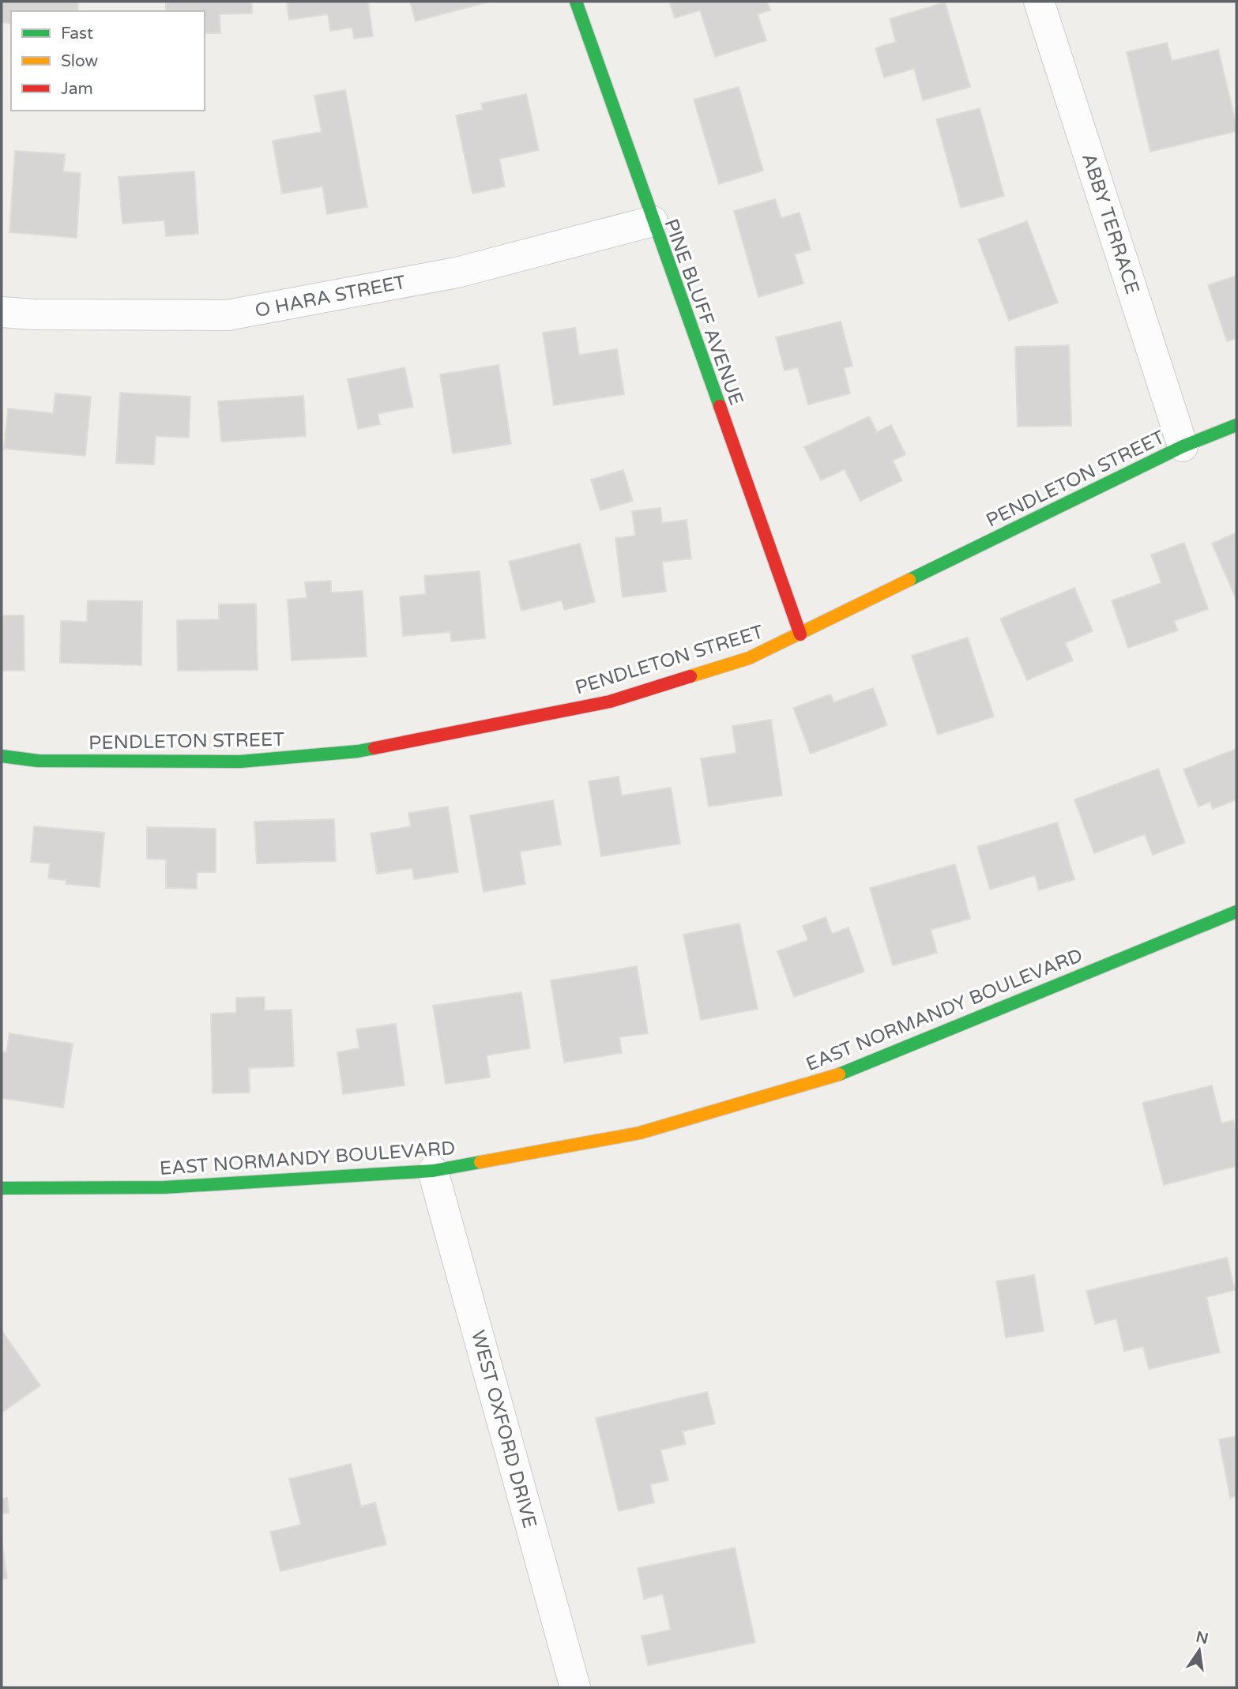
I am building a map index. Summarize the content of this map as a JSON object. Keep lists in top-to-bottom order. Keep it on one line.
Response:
{"streets":{"street":["ABBY TERRACE","O HARA STREET","PINE BLUFF AVENUE","PENDLETON STREET","EAST NORMANDY BOULEVARD","WEST OXFORD DRIVE"]},"crossings":[["ABBY TERRACE","PENDLETON STREET"],["O HARA STREET","PINE BLUFF AVENUE"],["PINE BLUFF AVENUE","PENDLETON STREET"],["EAST NORMANDY BOULEVARD","WEST OXFORD DRIVE"]],"legend":["Fast","Slow","Jam"],"north":"top"}
